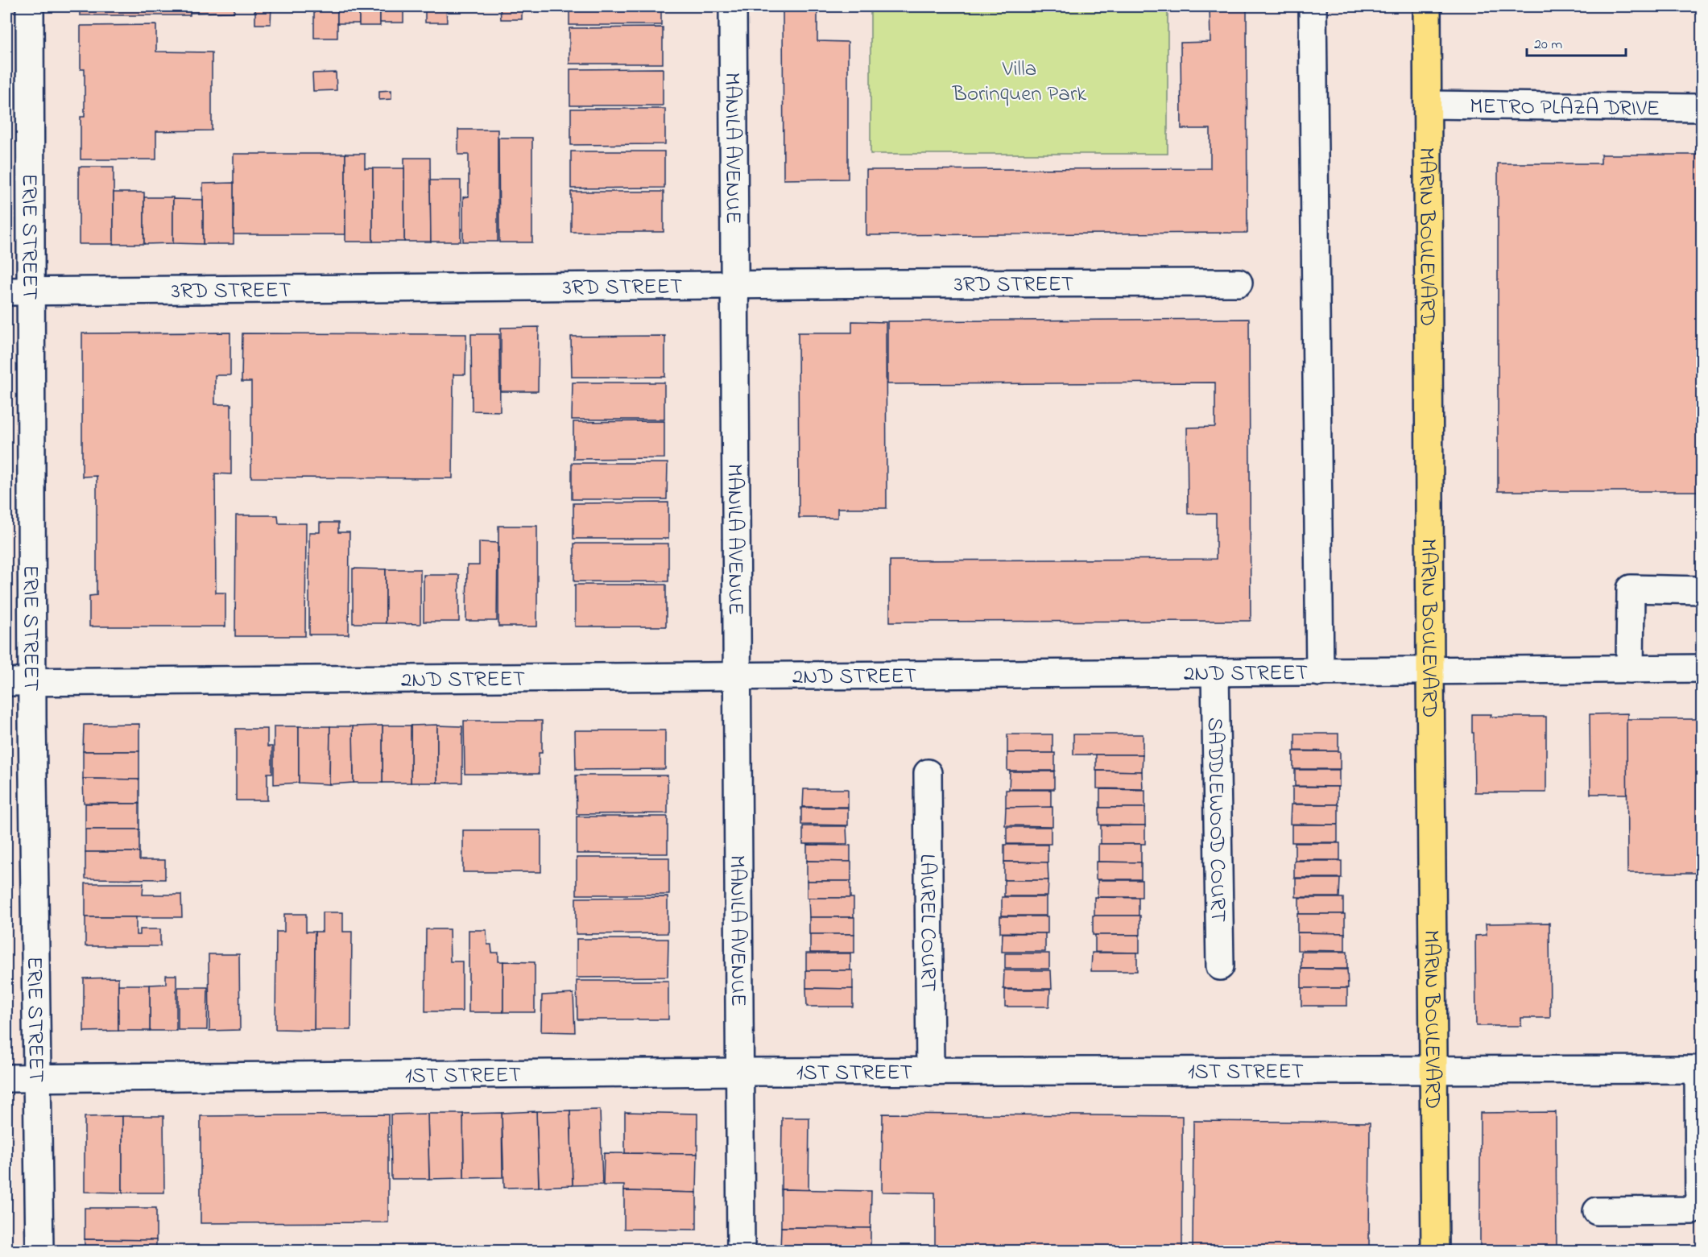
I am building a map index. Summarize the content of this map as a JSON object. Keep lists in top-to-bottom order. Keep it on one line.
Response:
{"streets":{"main road":["MARIN BOULEVARD"],"street":["METRO PLAZA DRIVE","MANILA AVENUE","ERIE STREET","3RD STREET","2ND STREET","SADDLEWOOD COURT","LAUREL COURT","1ST STREET"]},"crossings":[["METRO PLAZA DRIVE","MARIN BOULEVARD"],["MANILA AVENUE","3RD STREET"],["MANILA AVENUE","2ND STREET"],["MANILA AVENUE","1ST STREET"],["ERIE STREET","3RD STREET"],["ERIE STREET","2ND STREET"],["ERIE STREET","1ST STREET"],["MARIN BOULEVARD","2ND STREET"],["MARIN BOULEVARD","1ST STREET"],["2ND STREET","SADDLEWOOD COURT"],["LAUREL COURT","1ST STREET"]],"parks":["Villa Borinquen Park"],"scale_bar":"20 m"}
